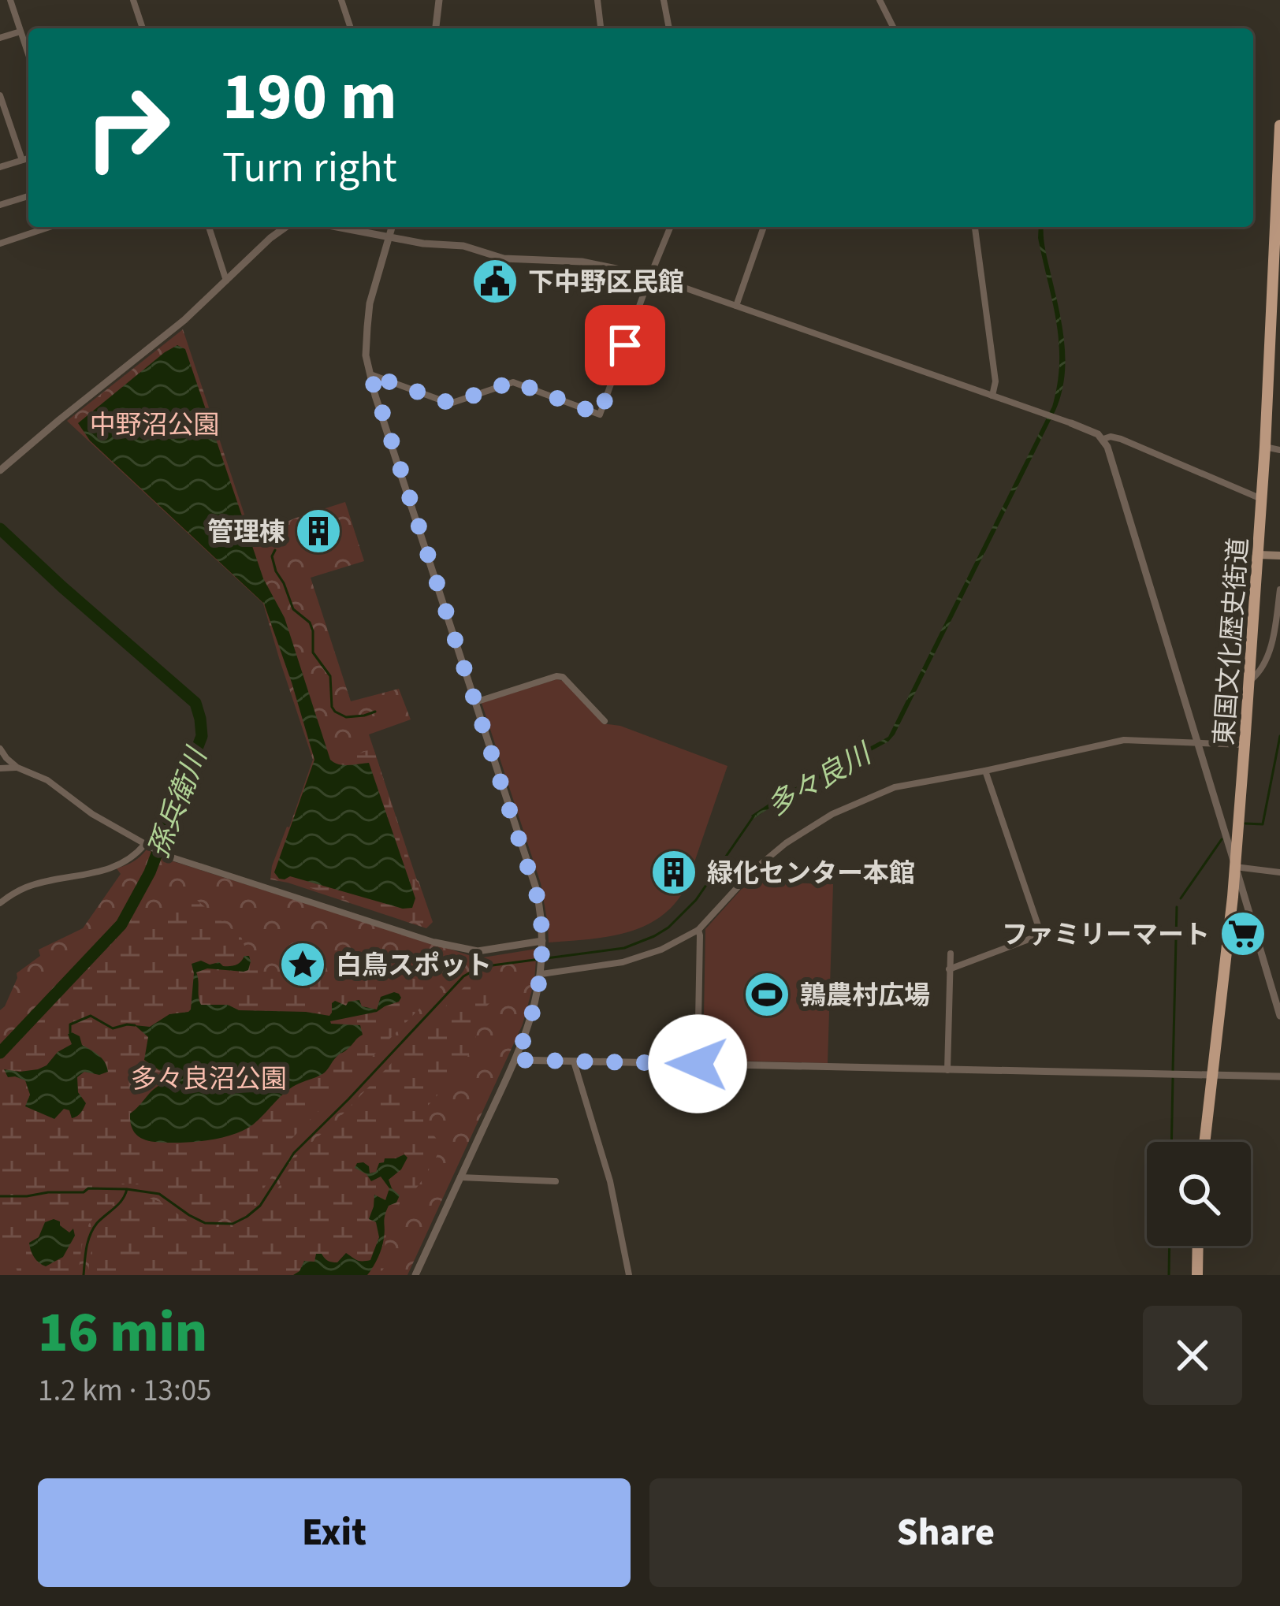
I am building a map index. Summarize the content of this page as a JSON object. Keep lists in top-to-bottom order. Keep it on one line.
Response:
{"streets":{"highway":["東国文化歴史街道"]},"water":["多々良川","孫兵衛川"],"parks":["中野沼公園","多々良沼公園"],"places":{"public building":["下中野区民館"],"building":["管理棟","緑化センター本館"],"supermarket":["ファミリーマート"],"place":["白鳥スポット"],"sports":["鶉農村広場"]},"page":{"turn":["190 m","Turn right"],"heading":["16 min","1.2 km · 13:05"],"buttons":["Exit","Share"]}}
